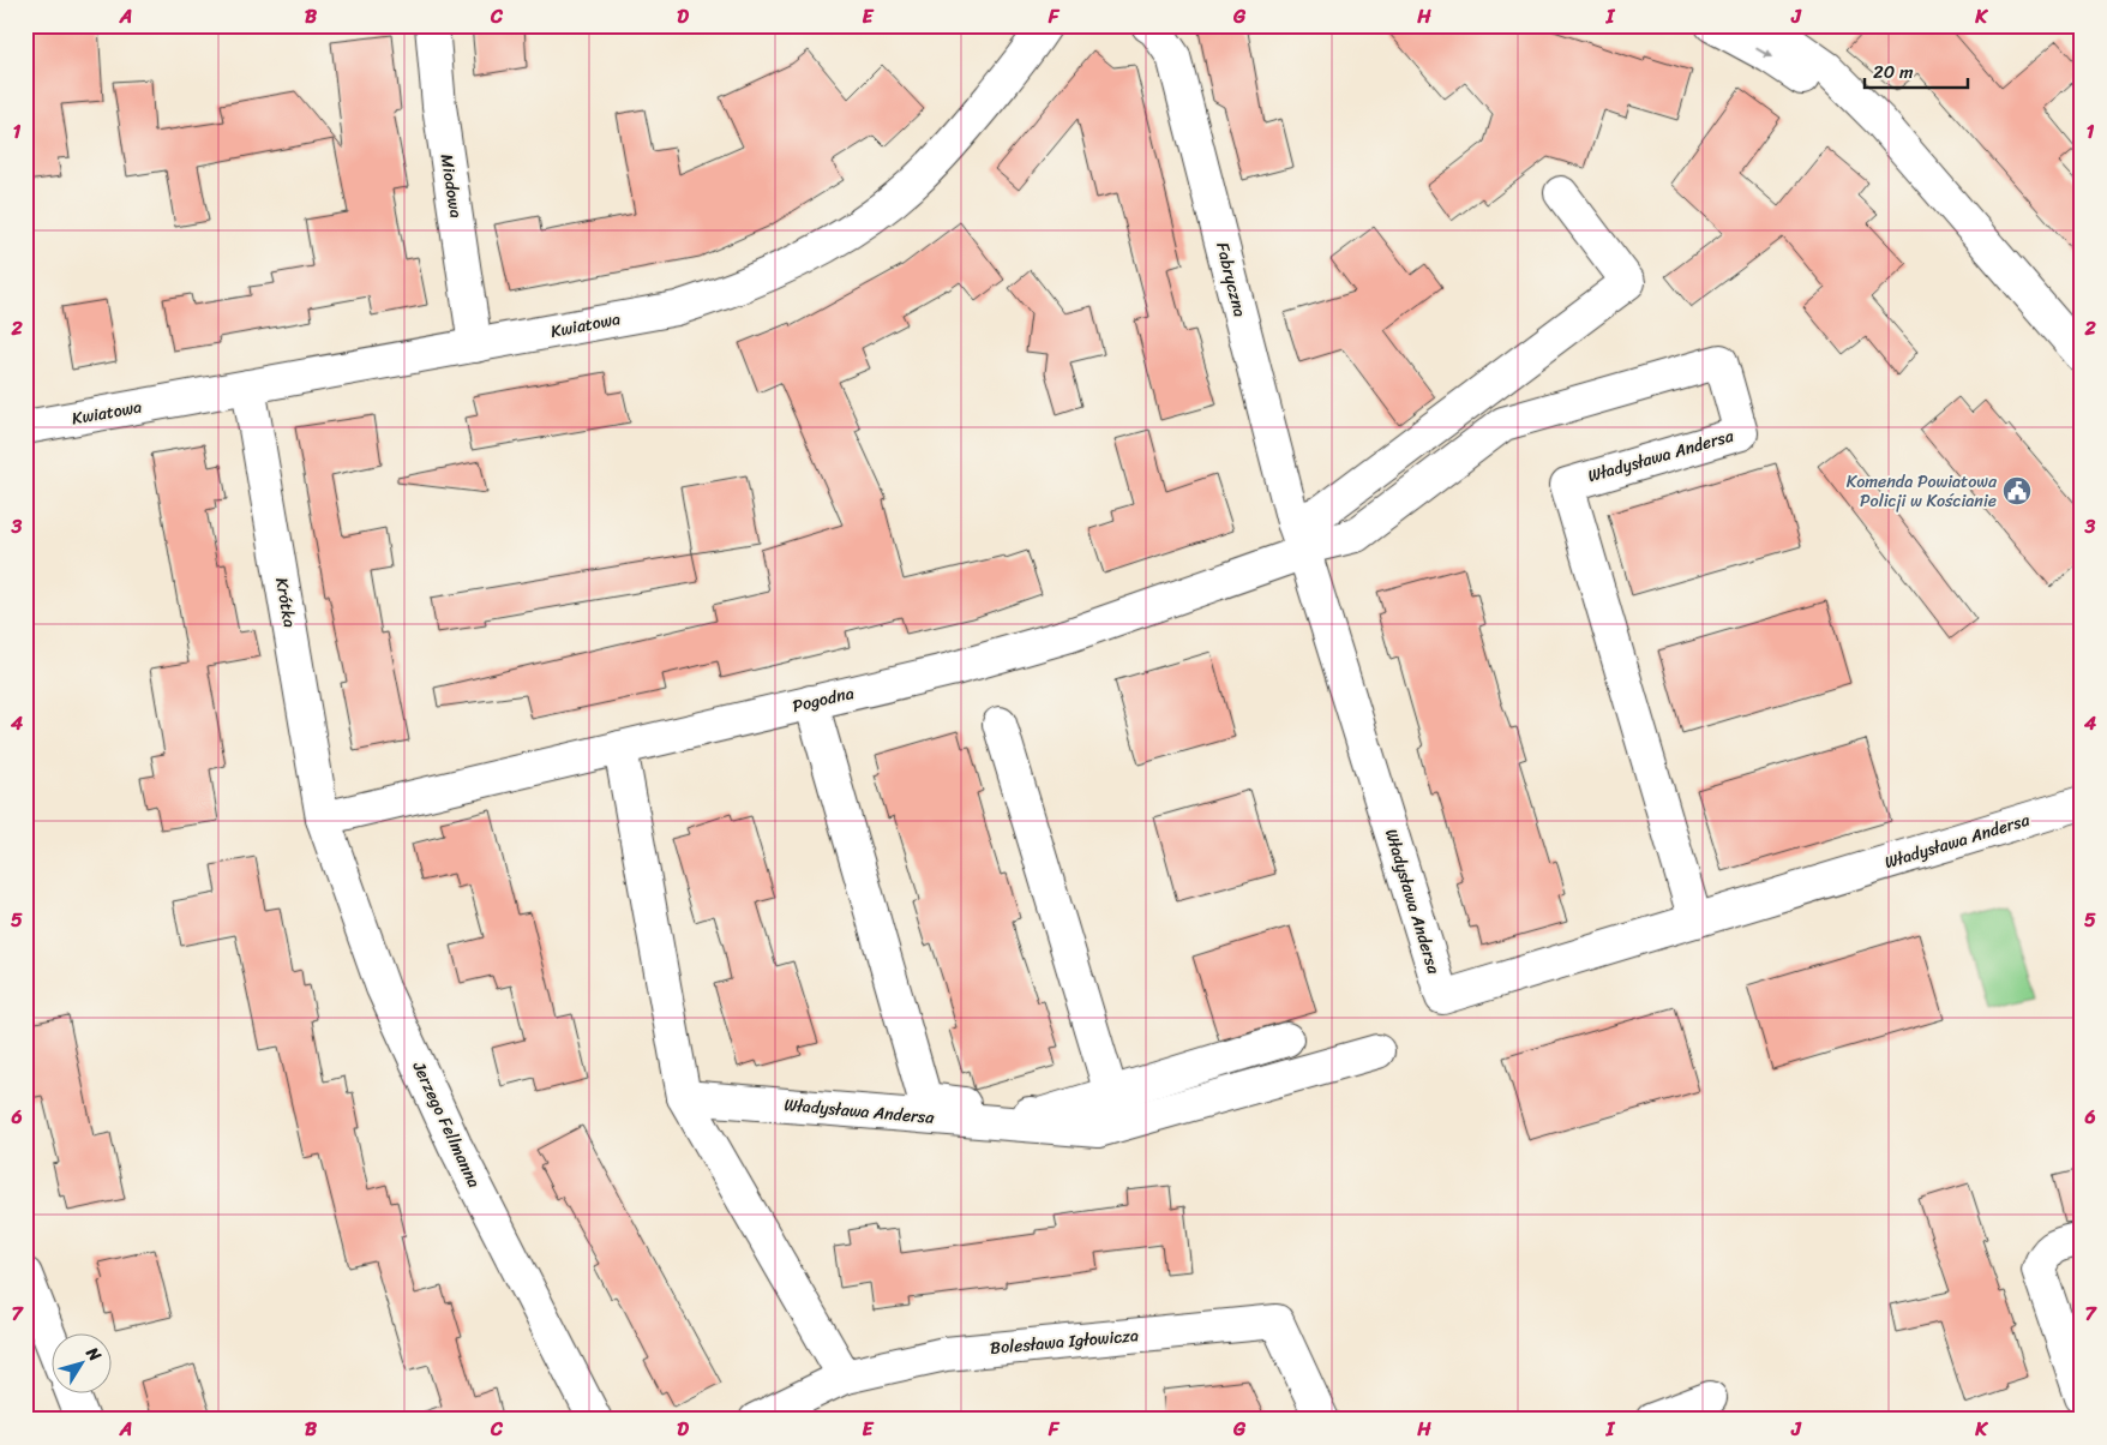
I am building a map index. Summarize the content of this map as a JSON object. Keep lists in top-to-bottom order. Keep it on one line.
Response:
{"streets":{"street":["Miodowa","Fabryczna","Kwiatowa","Władysława Andersa","Krótka","Pogodna","Jerzego Fellmanna","Bolesława Igłowicza"]},"crossings":[["Miodowa","Kwiatowa"],["Fabryczna","Władysława Andersa"],["Fabryczna","Pogodna"],["Kwiatowa","Krótka"],["Władysława Andersa","Pogodna"],["Krótka","Pogodna"],["Krótka","Jerzego Fellmanna"],["Pogodna","Jerzego Fellmanna"]],"places":{"public building":["Komenda Powiatowa Policji w Kościanie"]},"scale_bar":"20 m","north":"top right","grid":{"columns":["A","B","C","D","E","F","G","H","I","J","K"],"rows":["1","2","3","4","5","6","7"]}}
